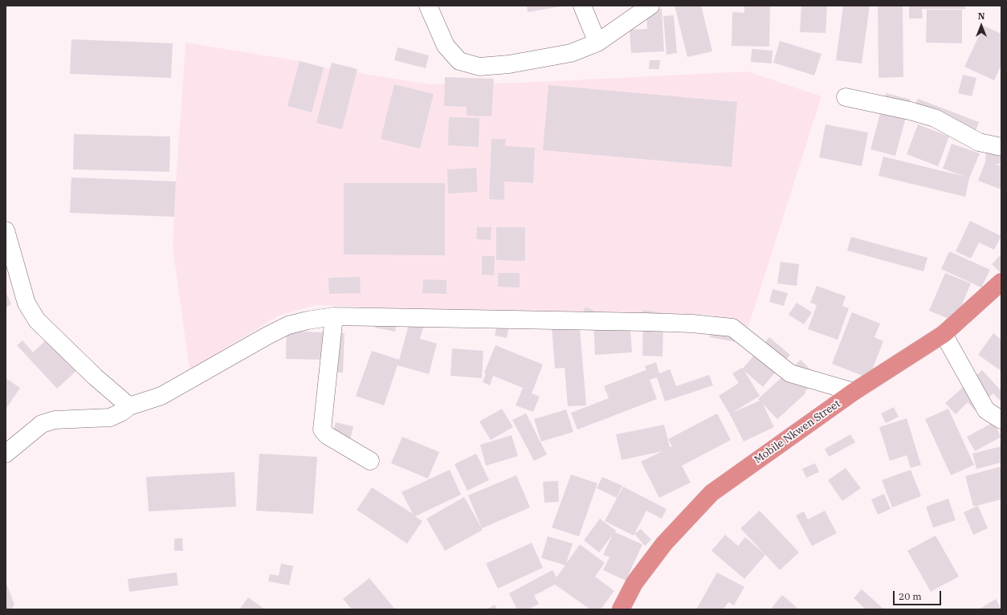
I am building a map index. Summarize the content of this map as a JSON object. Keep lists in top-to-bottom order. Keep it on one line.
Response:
{"streets":{"highway":["Mobile Nkwen Street"]},"scale_bar":"20 m","north":"top"}
